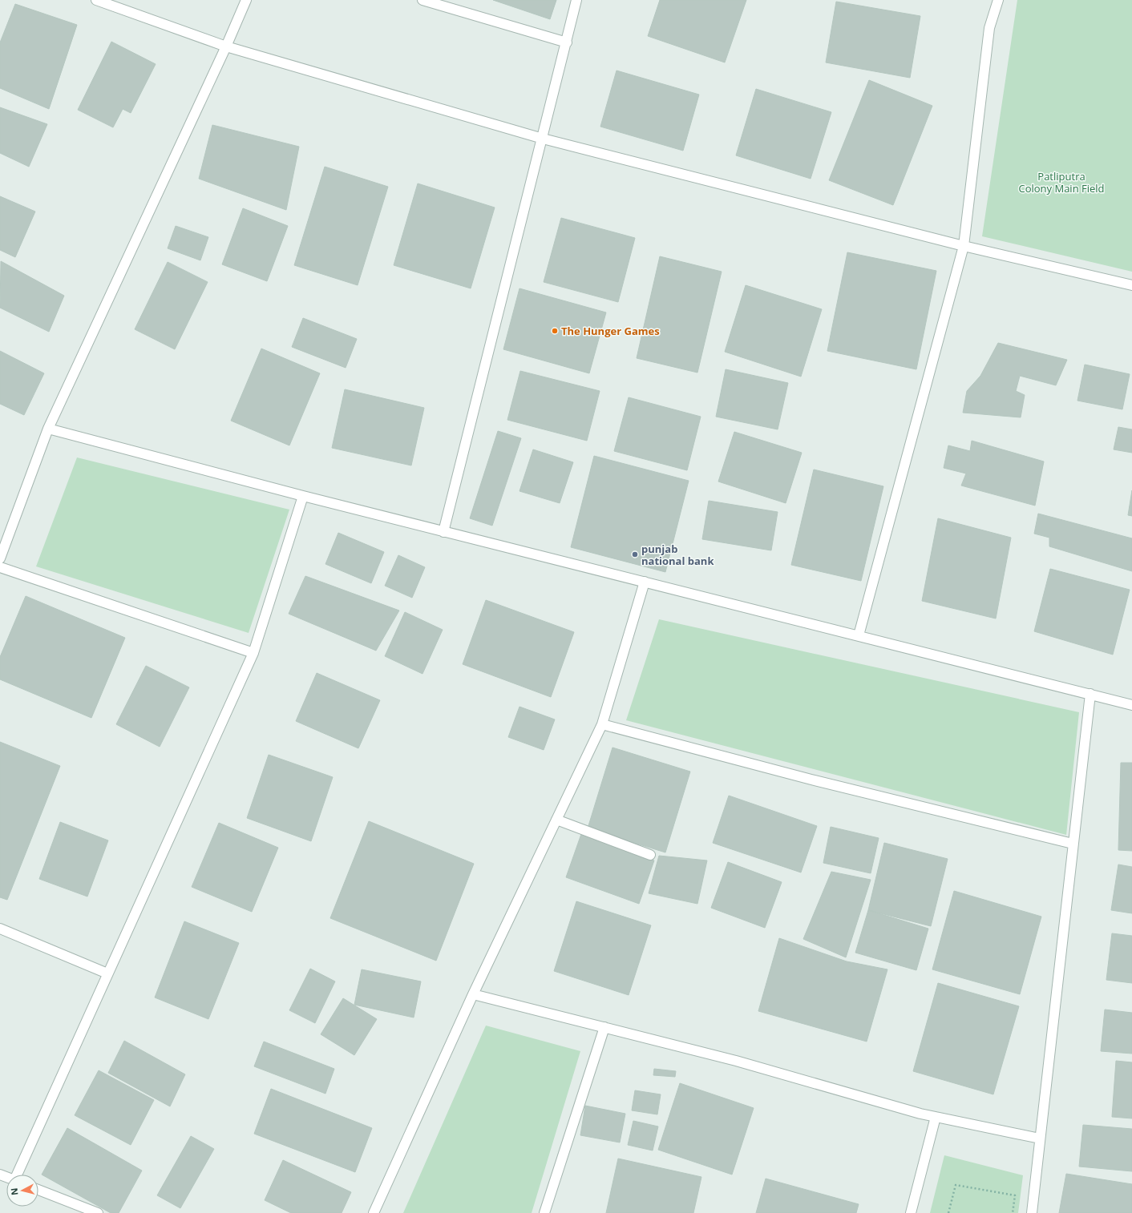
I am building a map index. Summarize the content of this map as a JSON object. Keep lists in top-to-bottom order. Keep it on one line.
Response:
{"parks":["Patliputra Colony Main Field"],"places":["The Hunger Games","punjab national bank"],"north":"left"}
